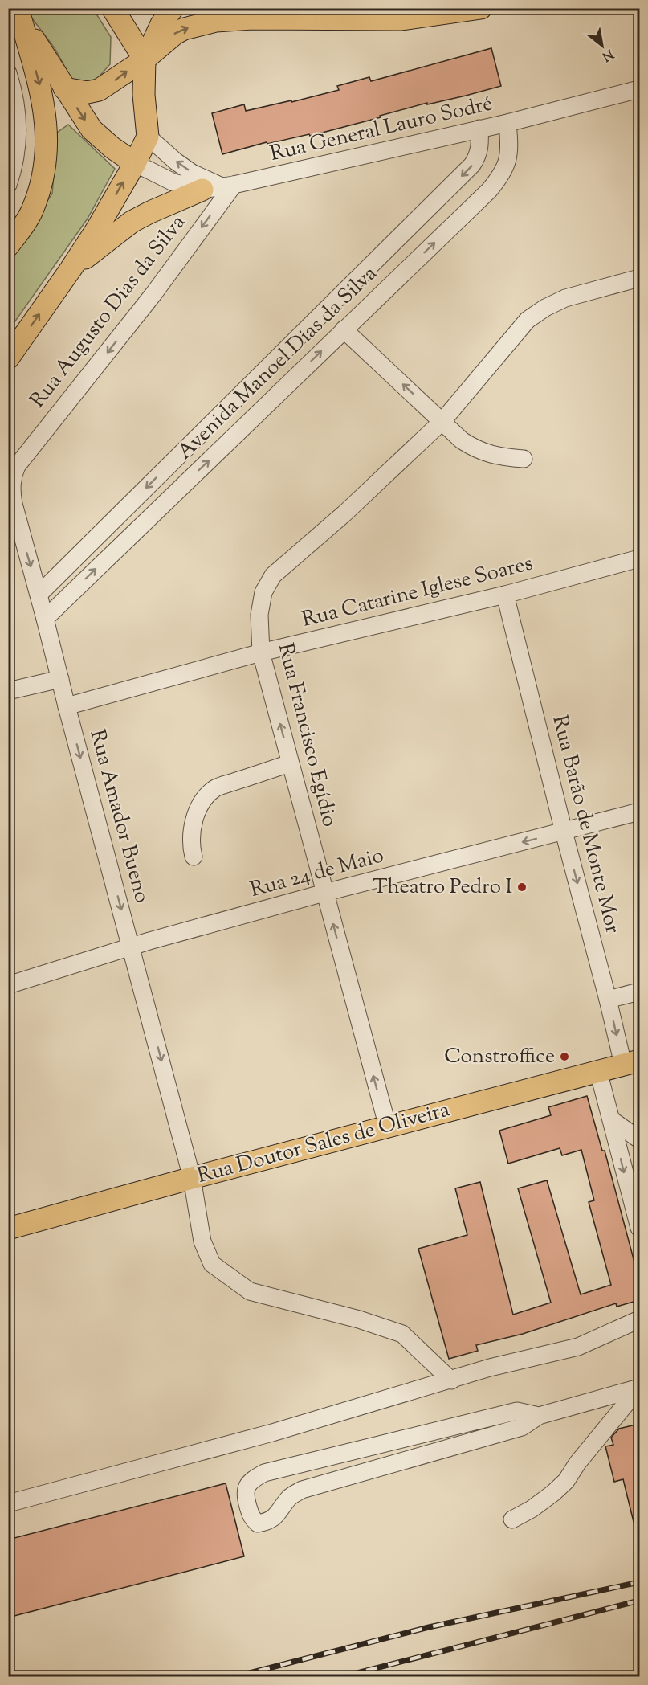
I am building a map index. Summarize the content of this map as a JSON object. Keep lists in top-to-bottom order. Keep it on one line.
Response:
{"streets":{"main road":["Rua Doutor Sales de Oliveira"],"street":["Rua General Lauro Sodré","Rua Augusto Dias da Silva","Avenida Manoel Dias da Silva","Rua Catarine Iglese Soares","Rua Francisco Egídio","Rua Amador Bueno","Rua Barão de Monte Mor","Rua 24 de Maio"]},"crossings":[["Rua General Lauro Sodré","Rua Augusto Dias da Silva"],["Rua General Lauro Sodré","Avenida Manoel Dias da Silva"],["Rua Augusto Dias da Silva","Rua Amador Bueno"],["Avenida Manoel Dias da Silva","Rua Amador Bueno"],["Rua Catarine Iglese Soares","Rua Francisco Egídio"],["Rua Catarine Iglese Soares","Rua Amador Bueno"],["Rua Catarine Iglese Soares","Rua Barão de Monte Mor"],["Rua Francisco Egídio","Rua 24 de Maio"],["Rua Francisco Egídio","Rua Doutor Sales de Oliveira"],["Rua Amador Bueno","Rua 24 de Maio"],["Rua Amador Bueno","Rua Doutor Sales de Oliveira"],["Rua Barão de Monte Mor","Rua 24 de Maio"],["Rua Barão de Monte Mor","Rua Doutor Sales de Oliveira"]],"one_way":["Rua Augusto Dias da Silva","Rua Amador Bueno","Rua Barão de Monte Mor","Rua 24 de Maio"],"places":["Theatro Pedro I","Constroffice"],"north":"bottom right"}
